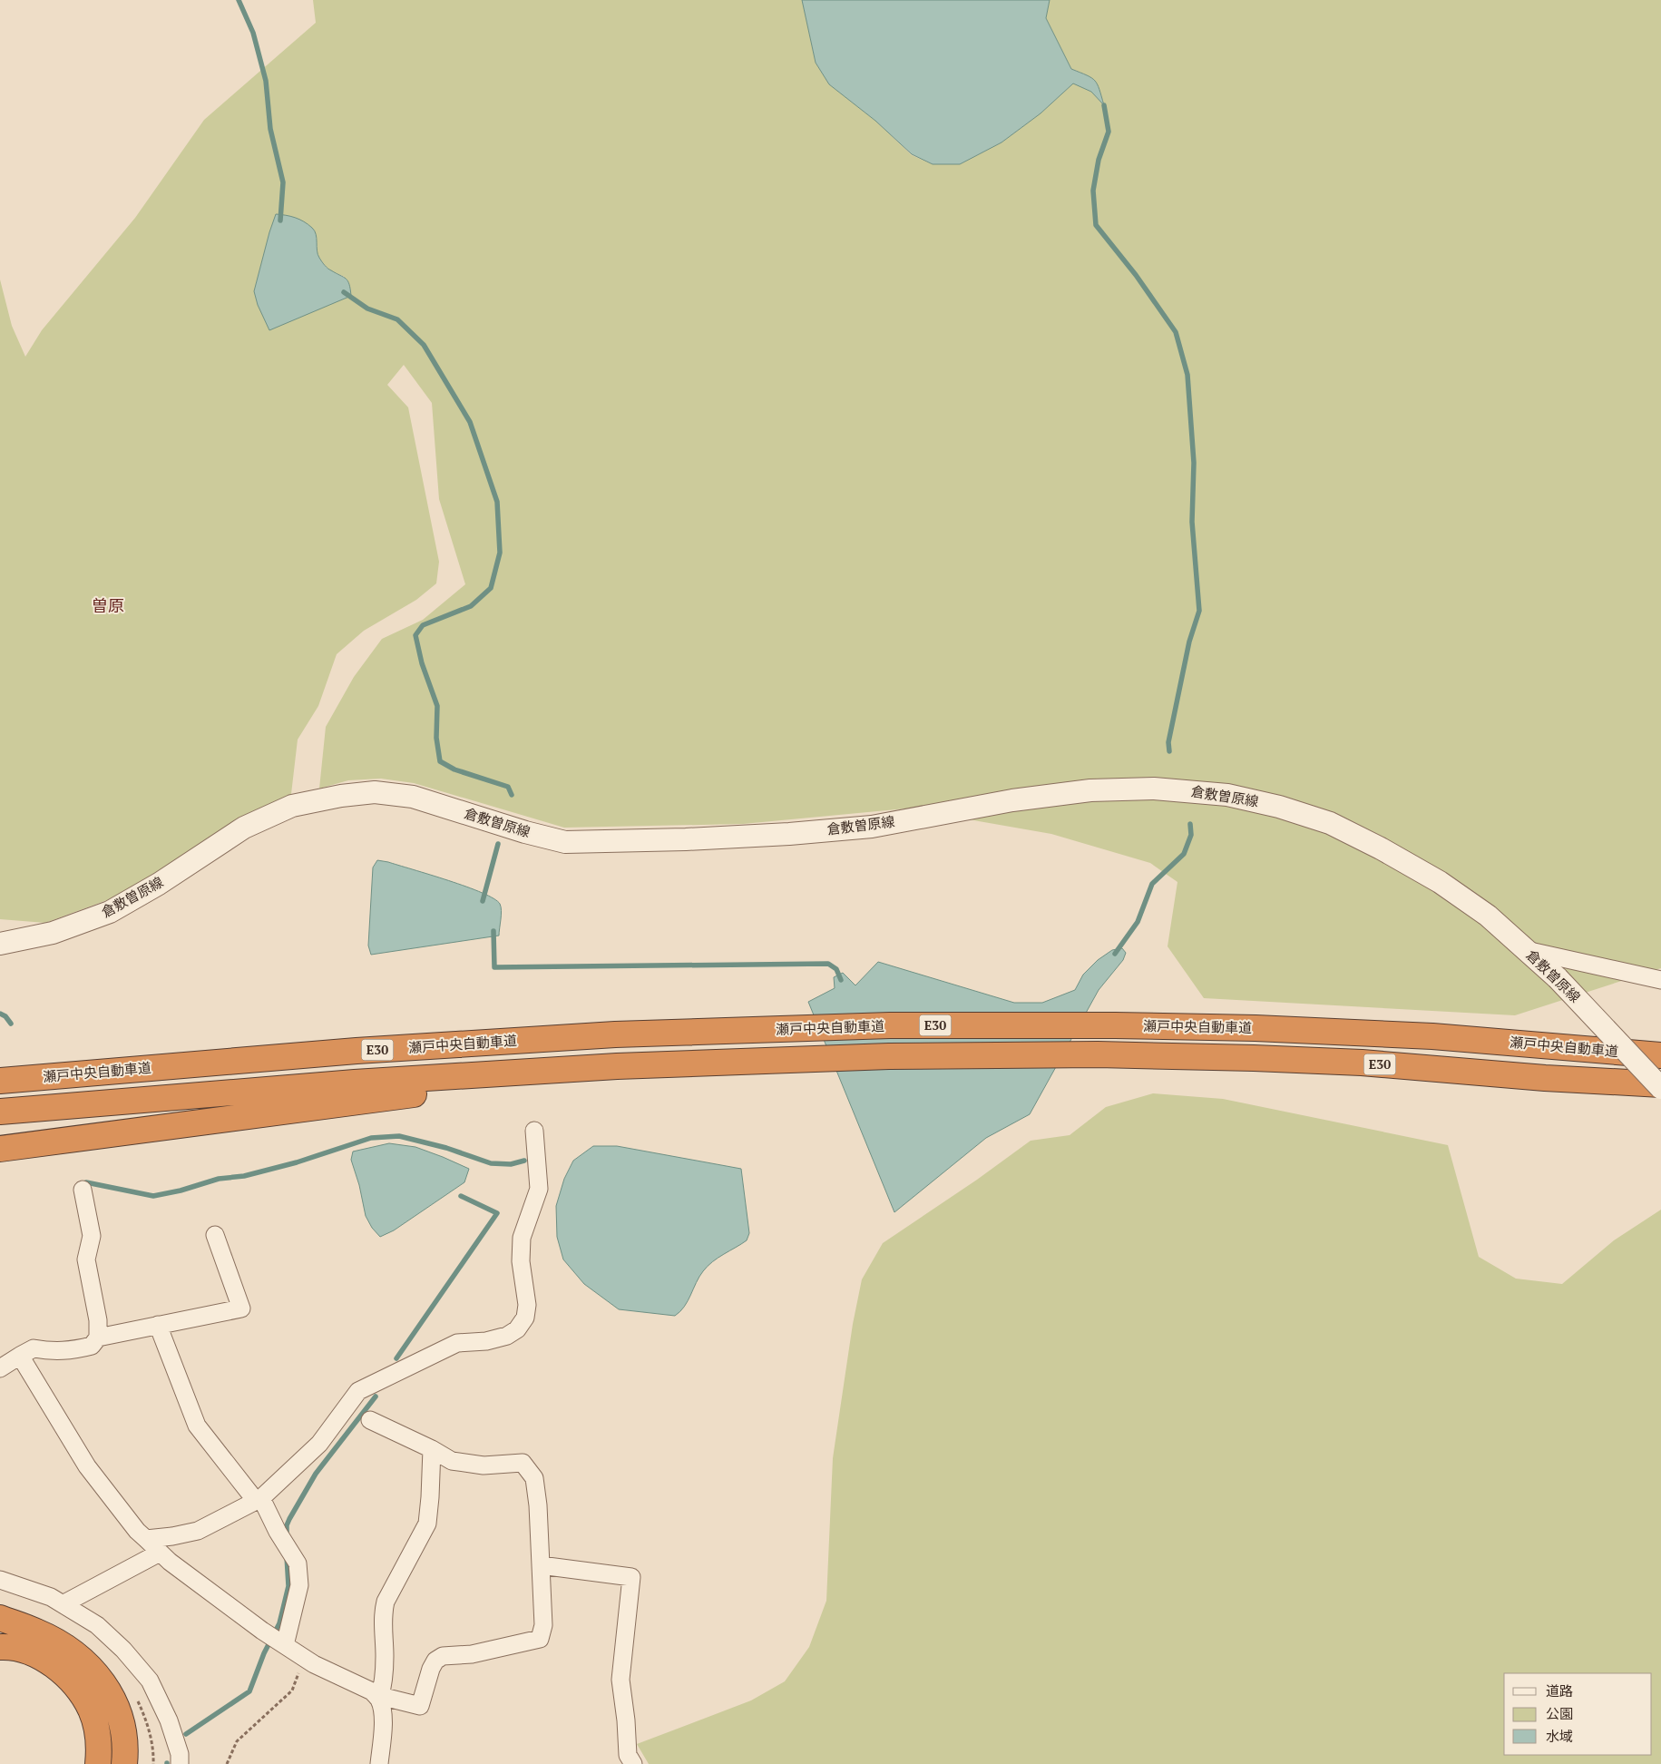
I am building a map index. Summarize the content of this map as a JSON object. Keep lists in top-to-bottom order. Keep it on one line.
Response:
{"streets":{"highway":["E30","瀬戸中央自動車道"],"street":["倉敷曽原線"]},"crossings":[["倉敷曽原線","E30"]],"districts":["曽原"],"legend":["道路","公園","水域"]}
